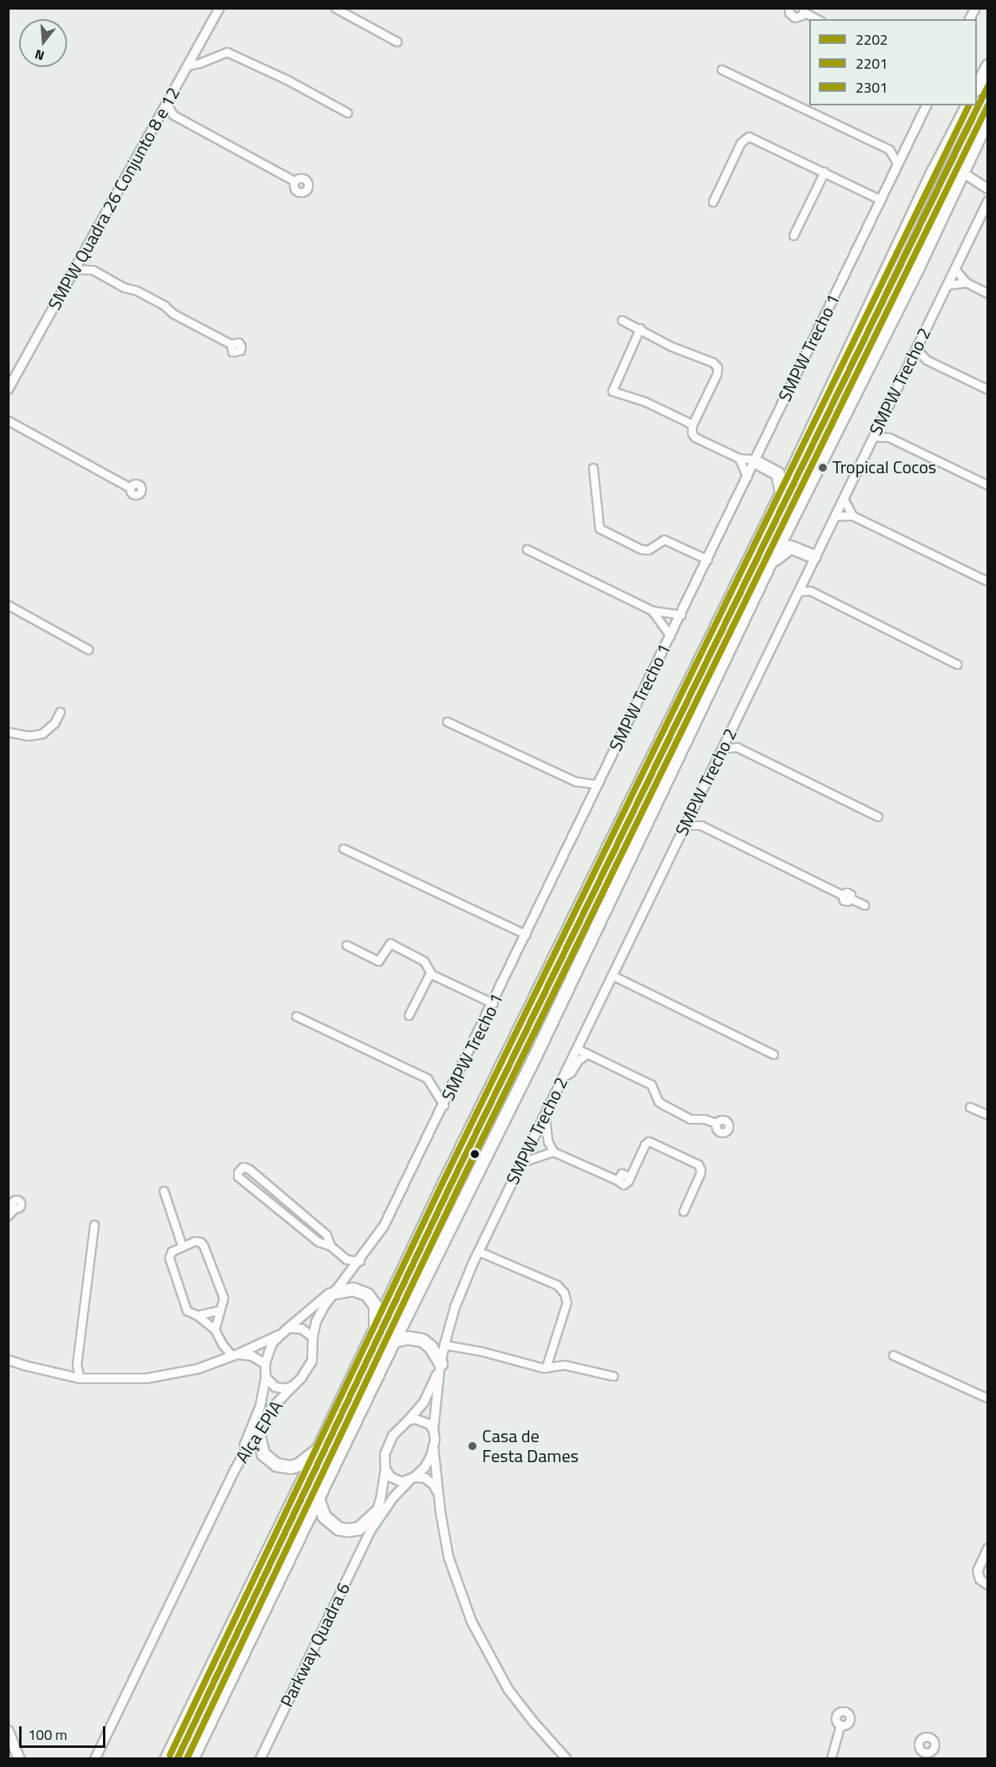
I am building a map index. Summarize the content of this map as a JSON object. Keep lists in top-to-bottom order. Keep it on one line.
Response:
{"streets":{"street":["SMPW Quadra 26 Conjunto 8 e 12","SMPW Trecho 1","SMPW Trecho 2","Alça EPIA","Parkway Quadra 6"]},"places":["Tropical Cocos","Casa de Festa Dames"],"lines":["transit line 2202","transit line 2201","transit line 2301"],"legend":["2202","2201","2301"],"scale_bar":"100 m","north":"bottom"}
